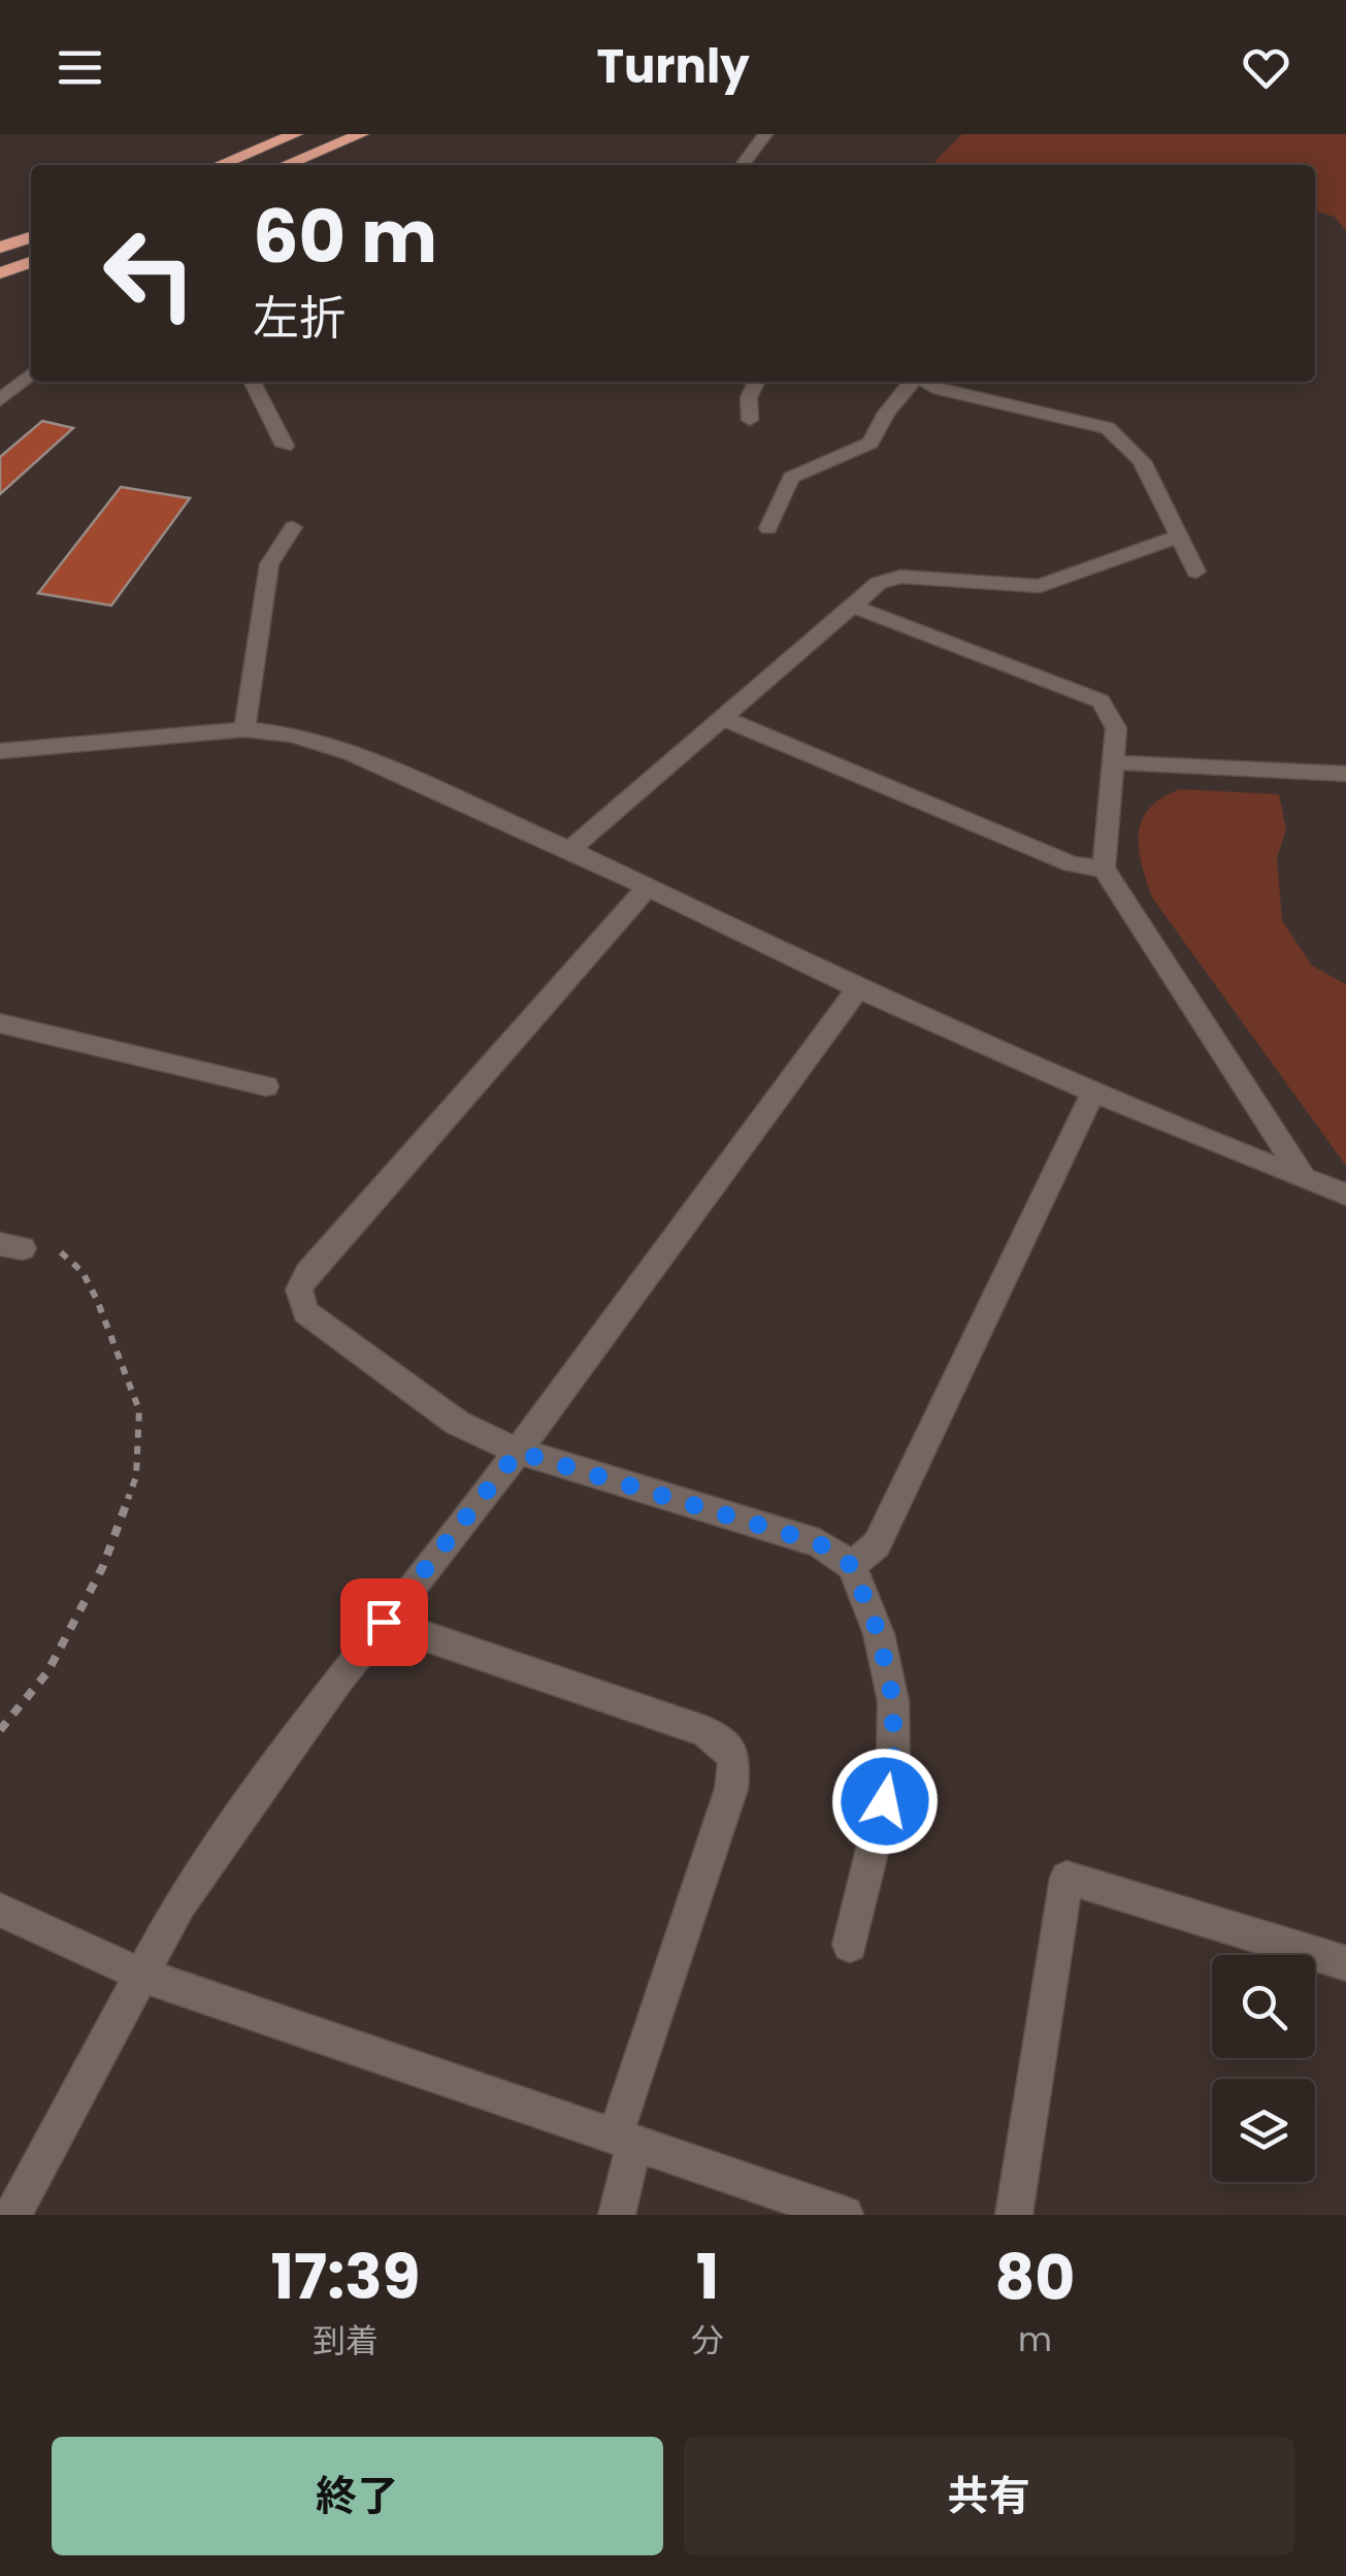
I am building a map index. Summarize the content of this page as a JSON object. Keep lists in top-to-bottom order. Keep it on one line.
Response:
{"page":{"header":"Turnly","turn":["60 m","左折"],"eta":["17:39","到着","1","分","80","m"],"buttons":["終了","共有"]}}
